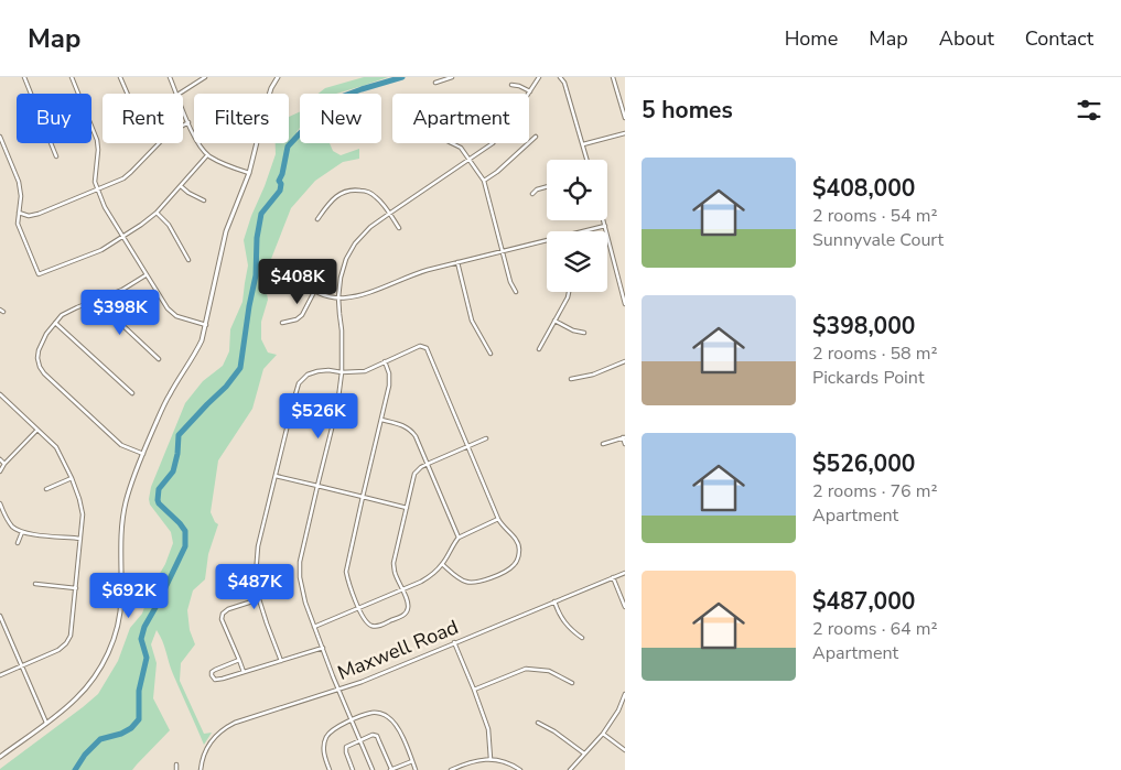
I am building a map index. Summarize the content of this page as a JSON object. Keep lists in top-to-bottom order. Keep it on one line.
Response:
{"streets":{"street":["Maxwell Road"]},"page":{"header":"Map","nav":["Home","Map","About","Contact"],"heading":"5 homes","chip":["Buy","Rent","Filters","New","Apartment"],"list":[{"name":"$408,000","note":"2 rooms · 54 m² · Sunnyvale Court"},{"name":"$398,000","note":"2 rooms · 58 m² · Pickards Point"},{"name":"$526,000","note":"2 rooms · 76 m² · Apartment"},{"name":"$487,000","note":"2 rooms · 64 m² · Apartment"}],"price":["$408K","$398K","$526K","$487K","$692K"]}}
